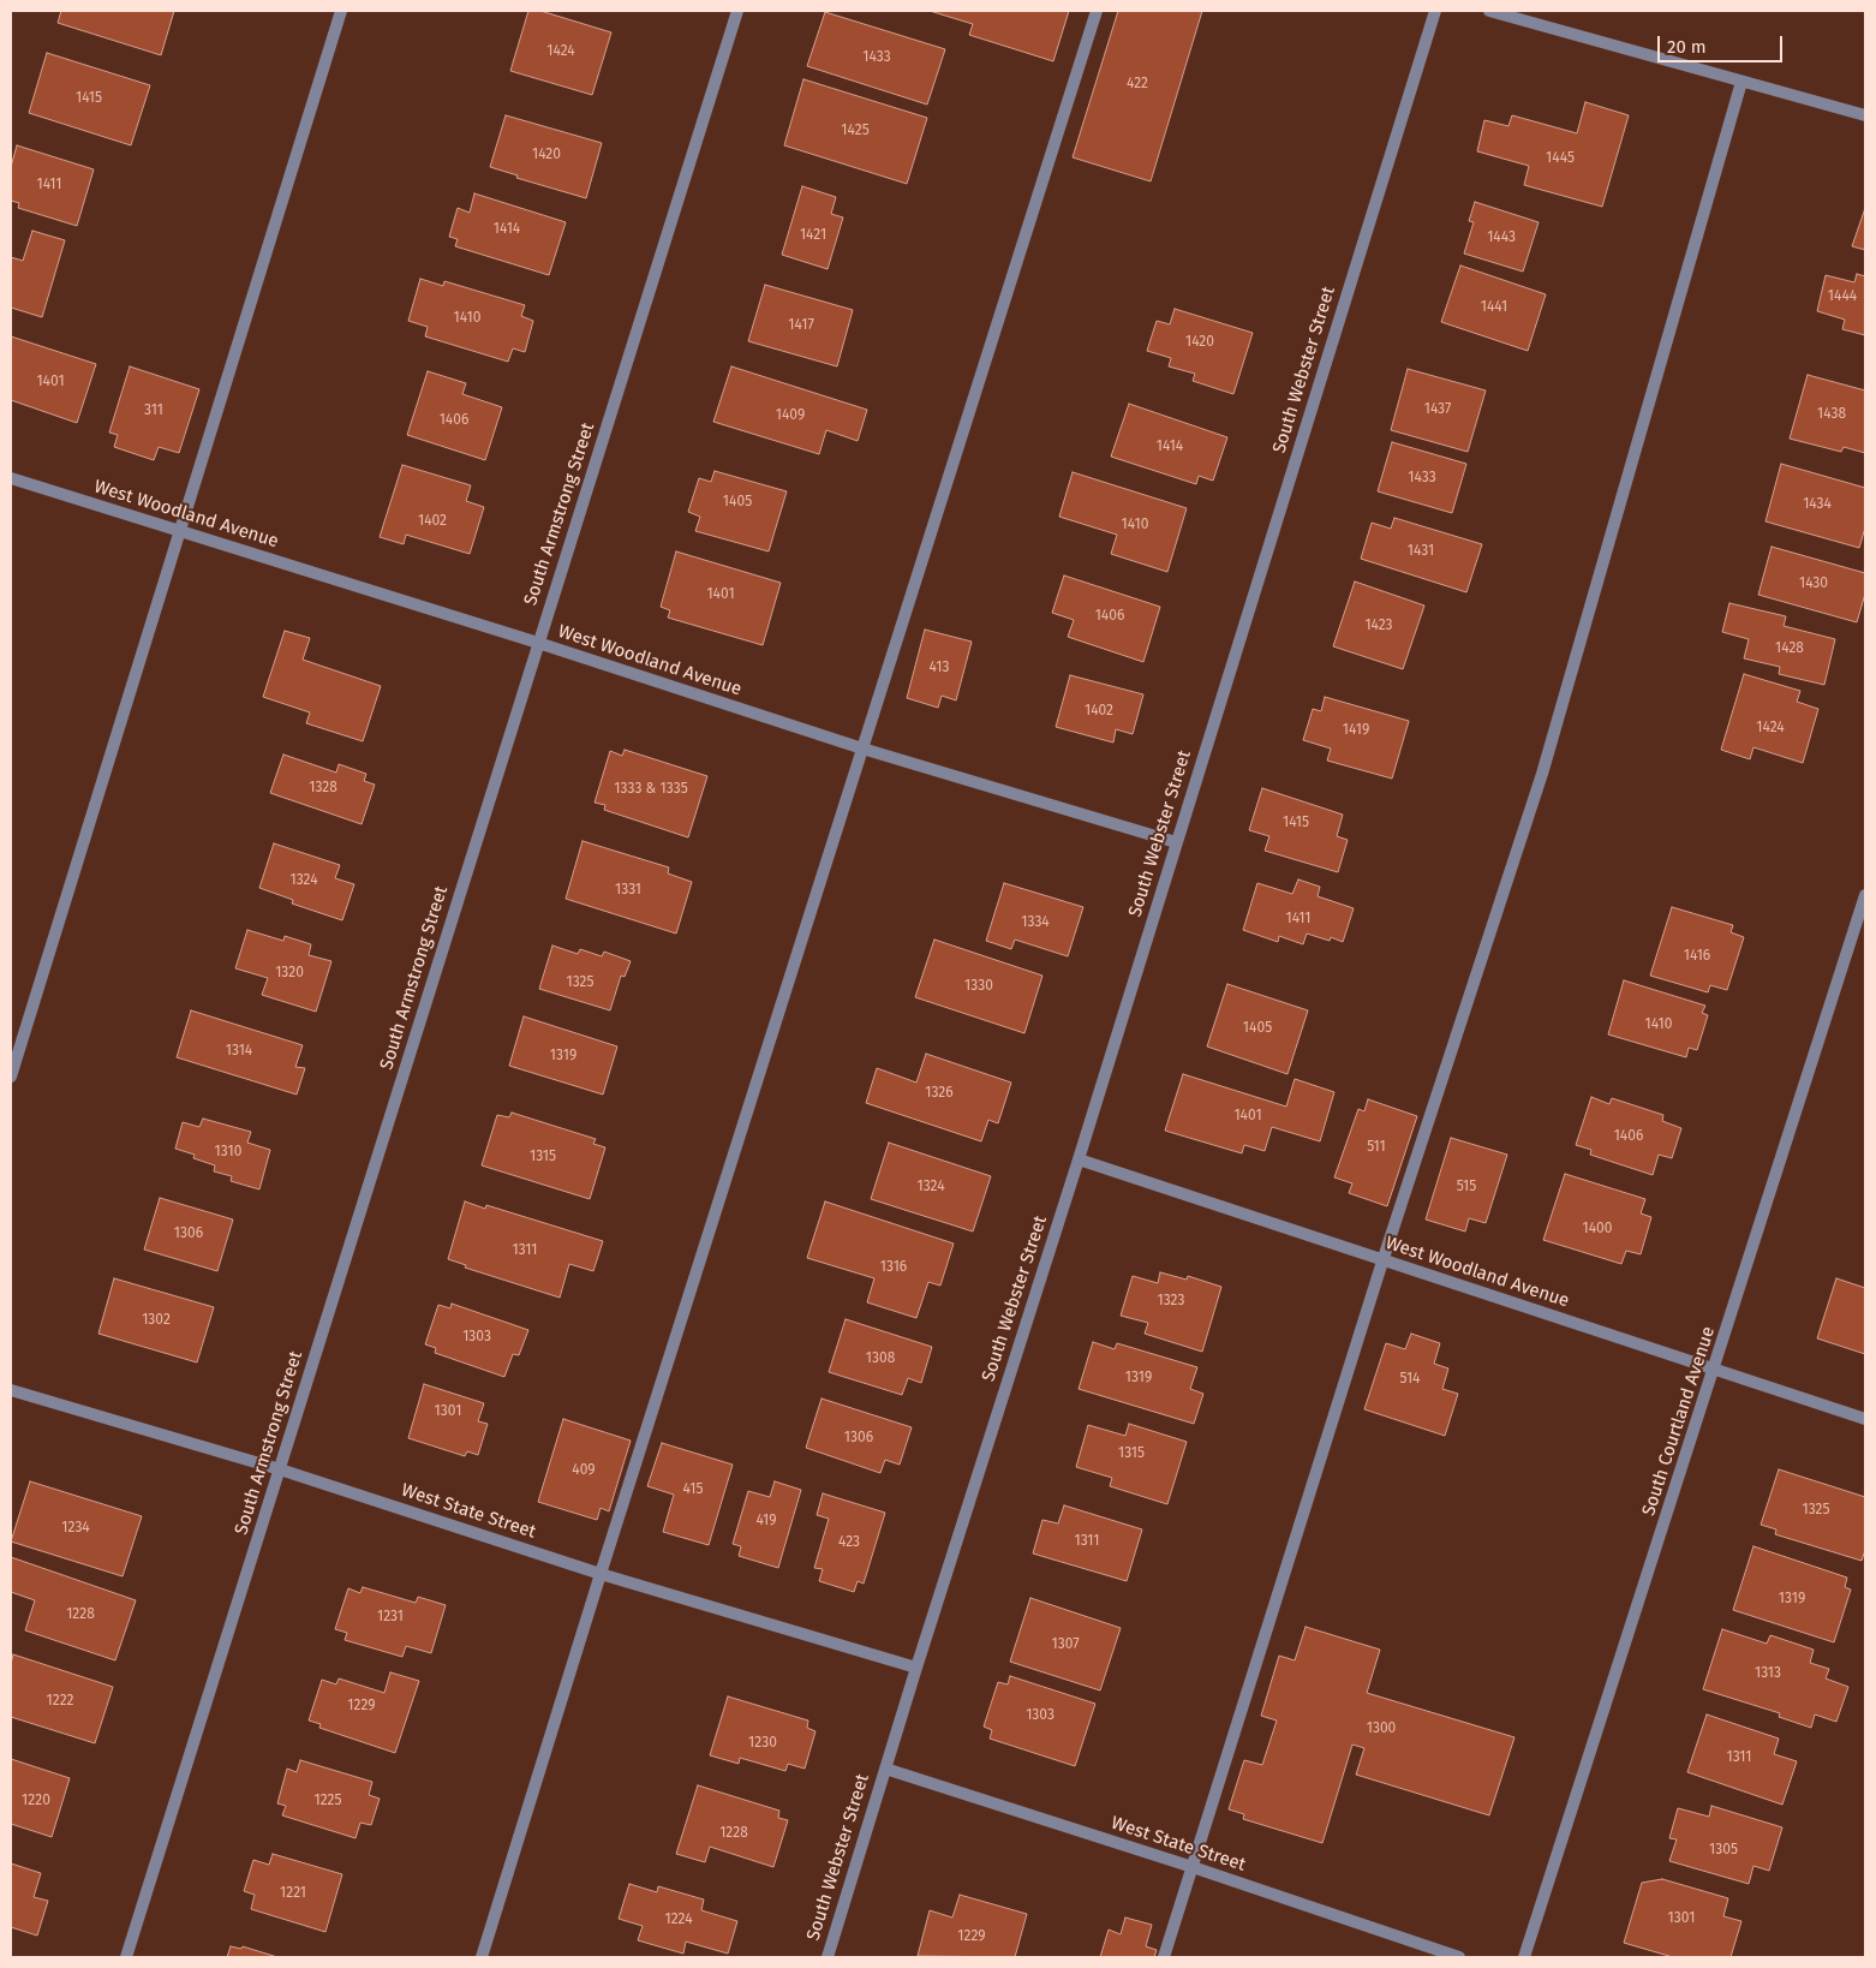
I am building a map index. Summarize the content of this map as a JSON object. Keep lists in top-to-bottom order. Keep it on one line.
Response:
{"streets":{"street":["South Webster Street","West Woodland Avenue","South Armstrong Street","South Courtland Avenue","West State Street"]},"crossings":[["South Webster Street","West Woodland Avenue"],["South Webster Street","West State Street"],["West Woodland Avenue","South Armstrong Street"],["West Woodland Avenue","South Courtland Avenue"],["South Armstrong Street","West State Street"]],"house_numbers":["1424","1433","422","1415","1425","1420","1445","1411","1414","1421","1443","1444","1441","1410","1417","1420","1401","1437","311","1438","1409","1406","1414","1433","1405","1434","1402","1410","1431","1430","1401","1406","1423","1428","413","1402","1424","1419","1328","1333 & 1335","1415","1324","1331","1411","1334","1416","1320","1325","1330","1410","1405","1314","1319","1326","1401","1406","511","1310","1315","1324","515","1400","1306","1311","1316","1323","1302","1303","1308","1319","514","1301","1306","1315","409","415","1325","419","1234","1311","423","1319","1228","1231","1307","1313","1222","1229","1303","1300","1230","1311","1220","1225","1228","1305","1221","1301","1224","1229"],"scale_bar":"20 m"}
